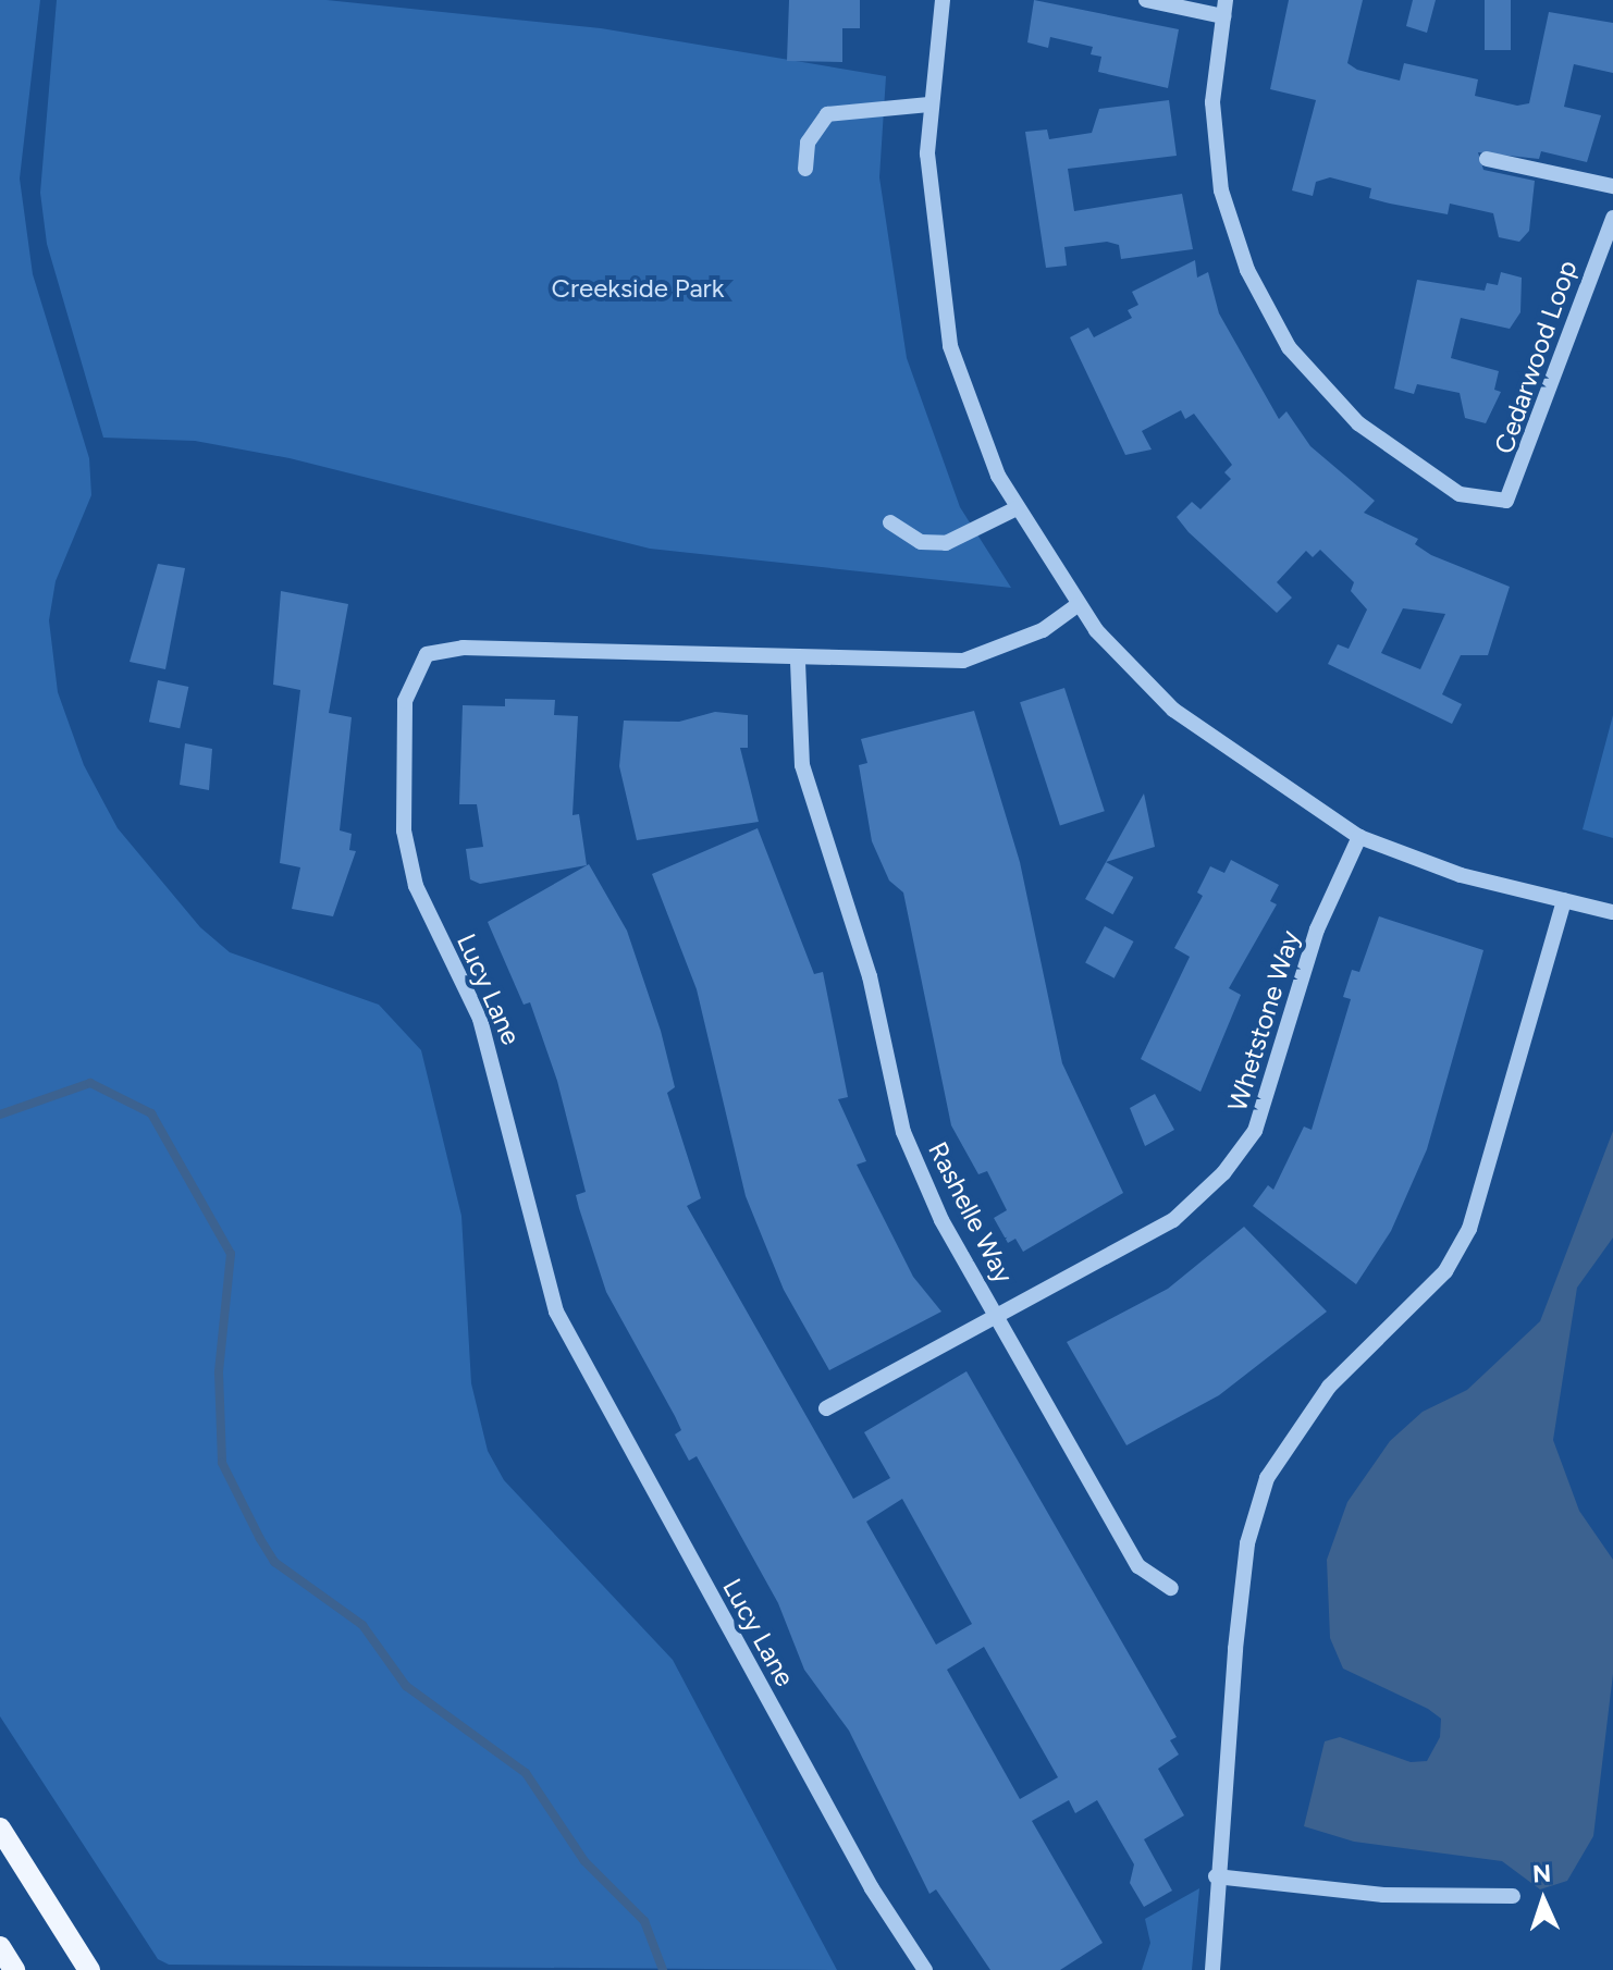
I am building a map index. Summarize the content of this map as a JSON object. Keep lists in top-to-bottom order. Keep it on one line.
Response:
{"streets":{"street":["Cedarwood Loop","Lucy Lane","Whetstone Way","Rashelle Way"]},"crossings":[["Lucy Lane","Rashelle Way"],["Whetstone Way","Rashelle Way"]],"parks":["Creekside Park"],"north":"top"}
